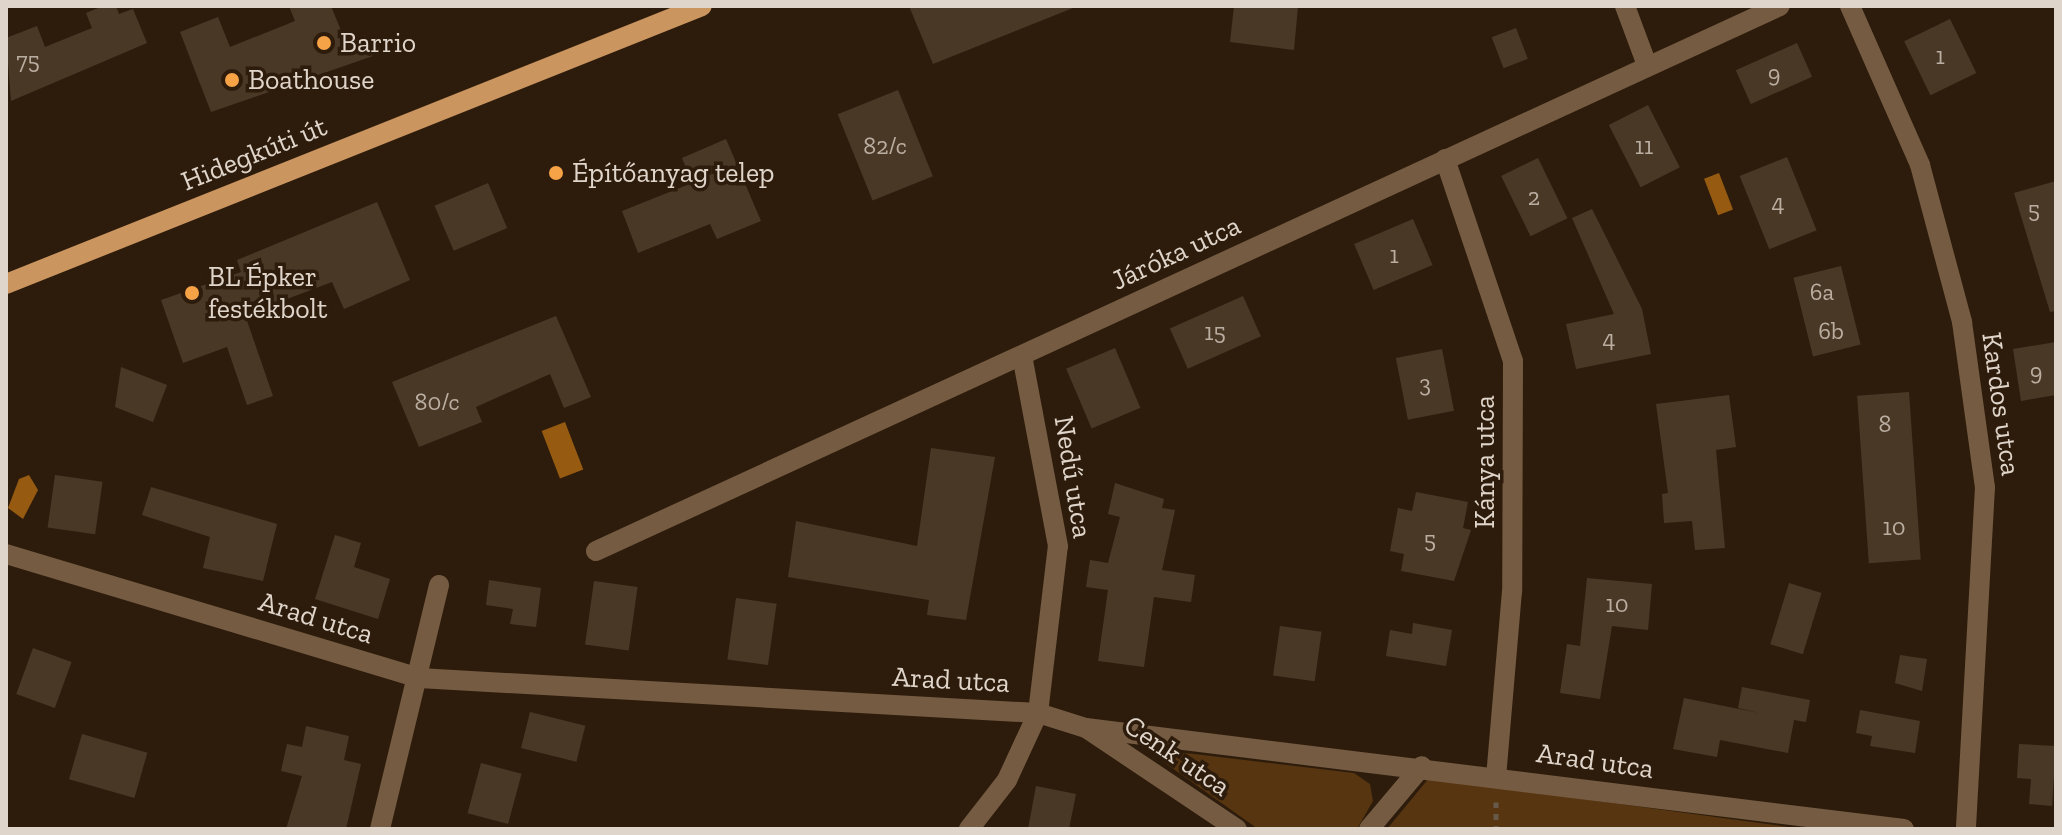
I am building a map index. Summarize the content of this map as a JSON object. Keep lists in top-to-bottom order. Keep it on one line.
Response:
{"streets":{"main road":["Hidegkúti út"],"street":["Járóka utca","Kardos utca","Kánya utca","Nedű utca","Arad utca","Cenk utca"]},"crossings":[["Járóka utca","Kánya utca"],["Járóka utca","Nedű utca"],["Kánya utca","Arad utca"],["Nedű utca","Arad utca"],["Arad utca","Cenk utca"]],"places":["Barrio","Boathouse","Építőanyag telep","BL Épker festékbolt"],"house_numbers":["1","75","9","82/c","11","2","4","5","1","6a","6b","15","4","9","3","80/c","8","10","5","10"]}
